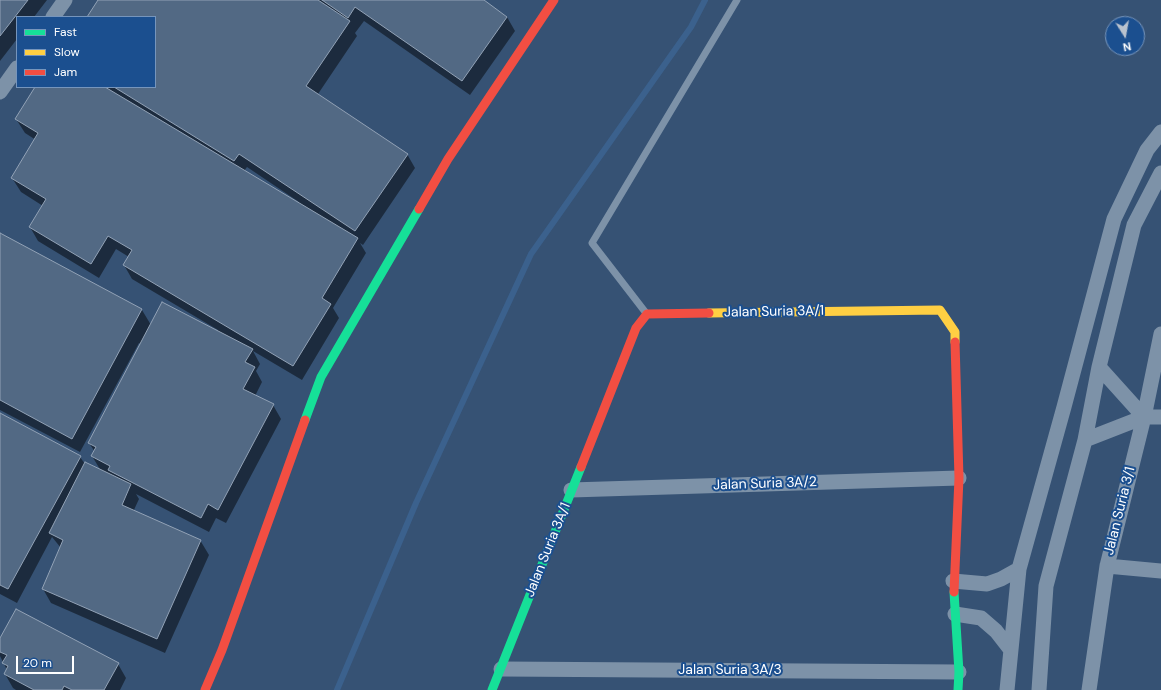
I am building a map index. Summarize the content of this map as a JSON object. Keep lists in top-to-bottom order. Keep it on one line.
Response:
{"streets":{"street":["Jalan Suria 3A/1","Jalan Suria 3A/2","Jalan Suria 3/1","Jalan Suria 3A/3"]},"crossings":[["Jalan Suria 3A/1","Jalan Suria 3A/2"],["Jalan Suria 3A/1","Jalan Suria 3A/3"]],"legend":["Fast","Slow","Jam"],"scale_bar":"20 m","north":"bottom"}
